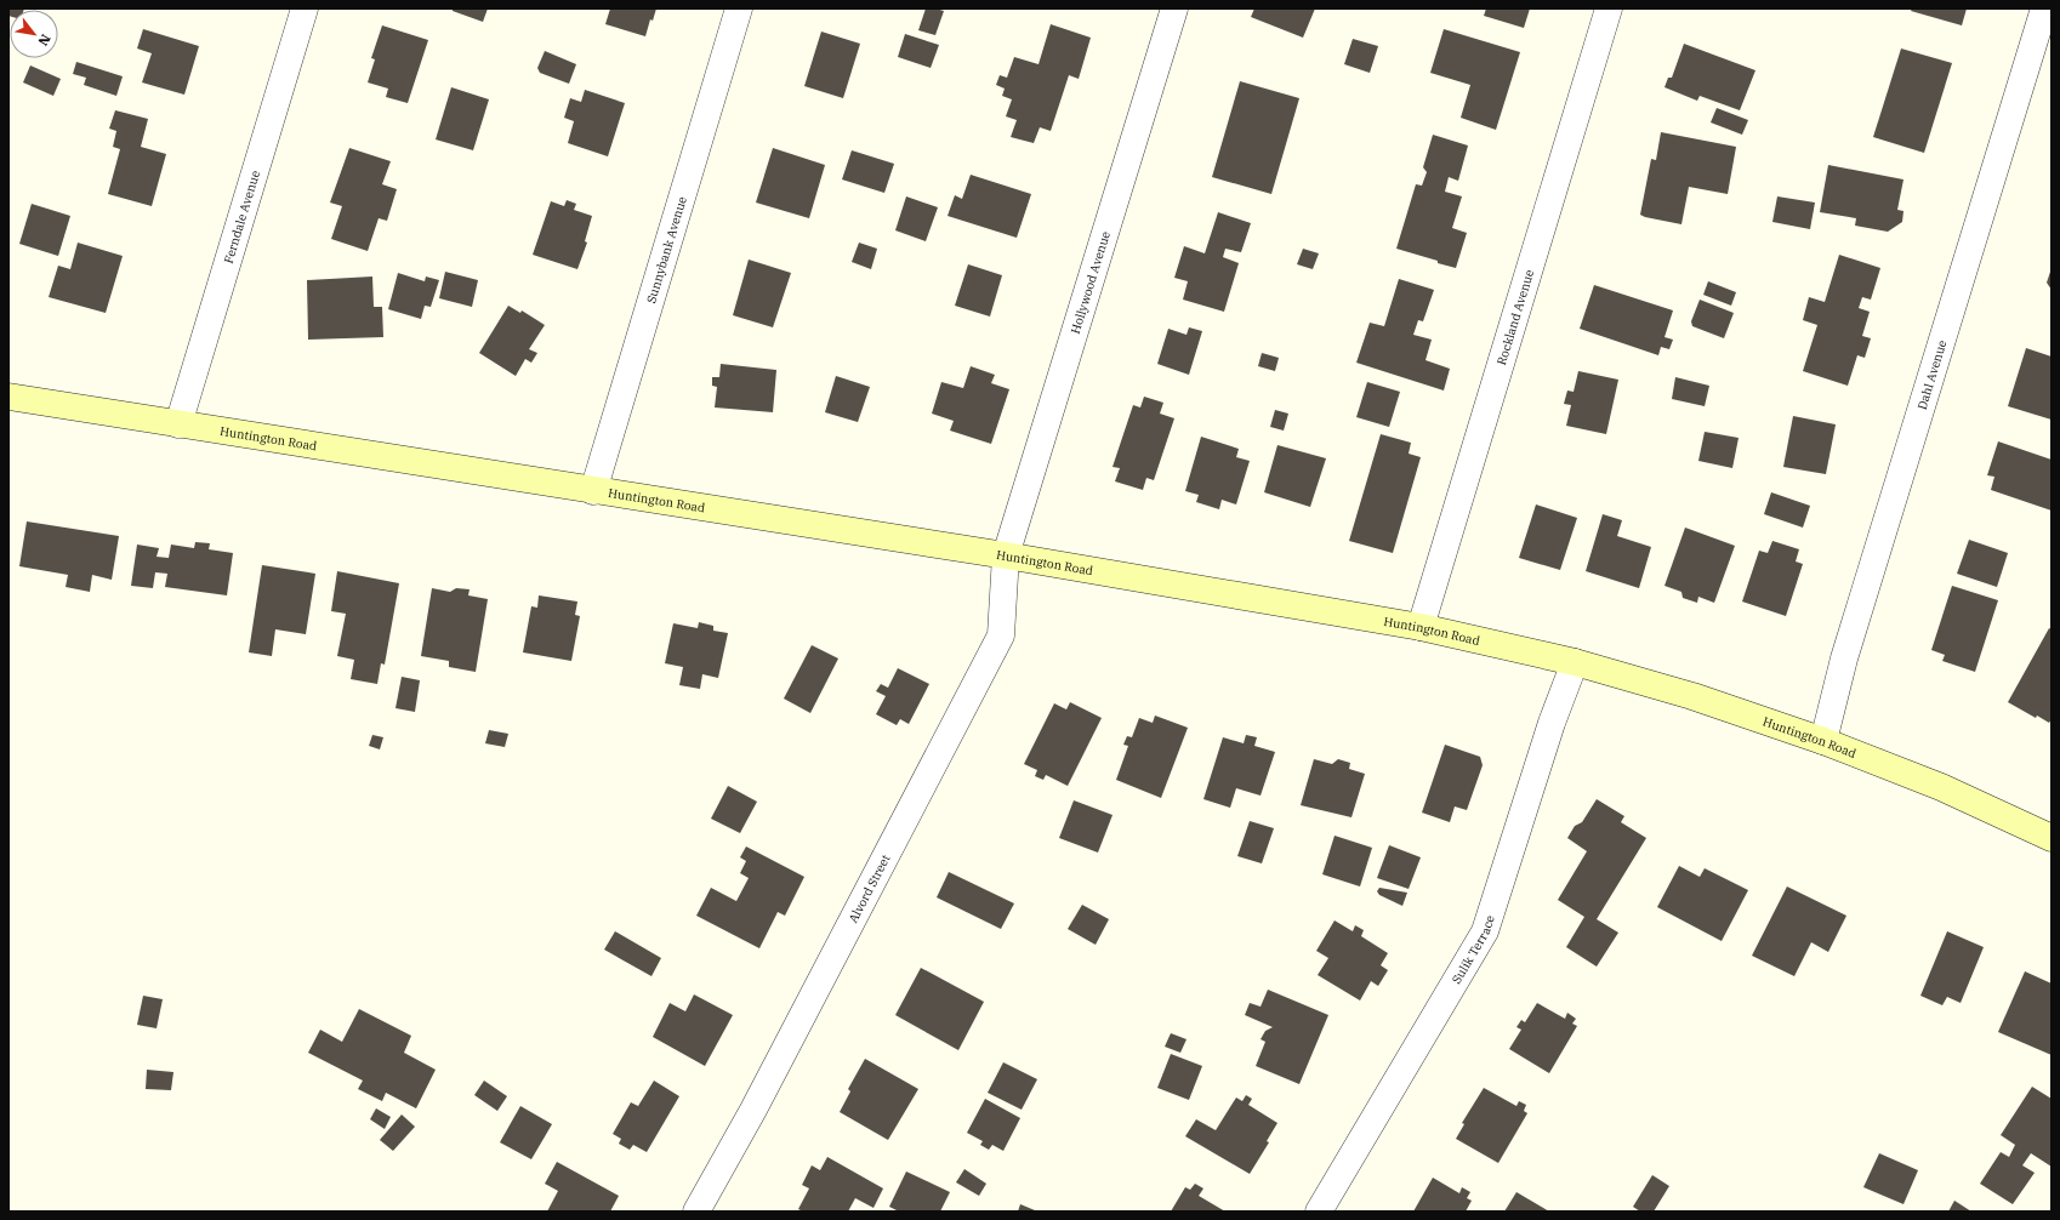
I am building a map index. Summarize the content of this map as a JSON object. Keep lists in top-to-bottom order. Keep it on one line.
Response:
{"streets":{"main road":["Huntington Road"],"street":["Ferndale Avenue","Sunnybank Avenue","Hollywood Avenue","Rockland Avenue","Dahl Avenue","Alvord Street","Sulik Terrace"]},"crossings":[["Ferndale Avenue","Huntington Road"],["Sunnybank Avenue","Huntington Road"],["Hollywood Avenue","Huntington Road"],["Hollywood Avenue","Alvord Street"],["Rockland Avenue","Huntington Road"],["Dahl Avenue","Huntington Road"],["Huntington Road","Alvord Street"],["Huntington Road","Sulik Terrace"]],"north":"bottom right"}
